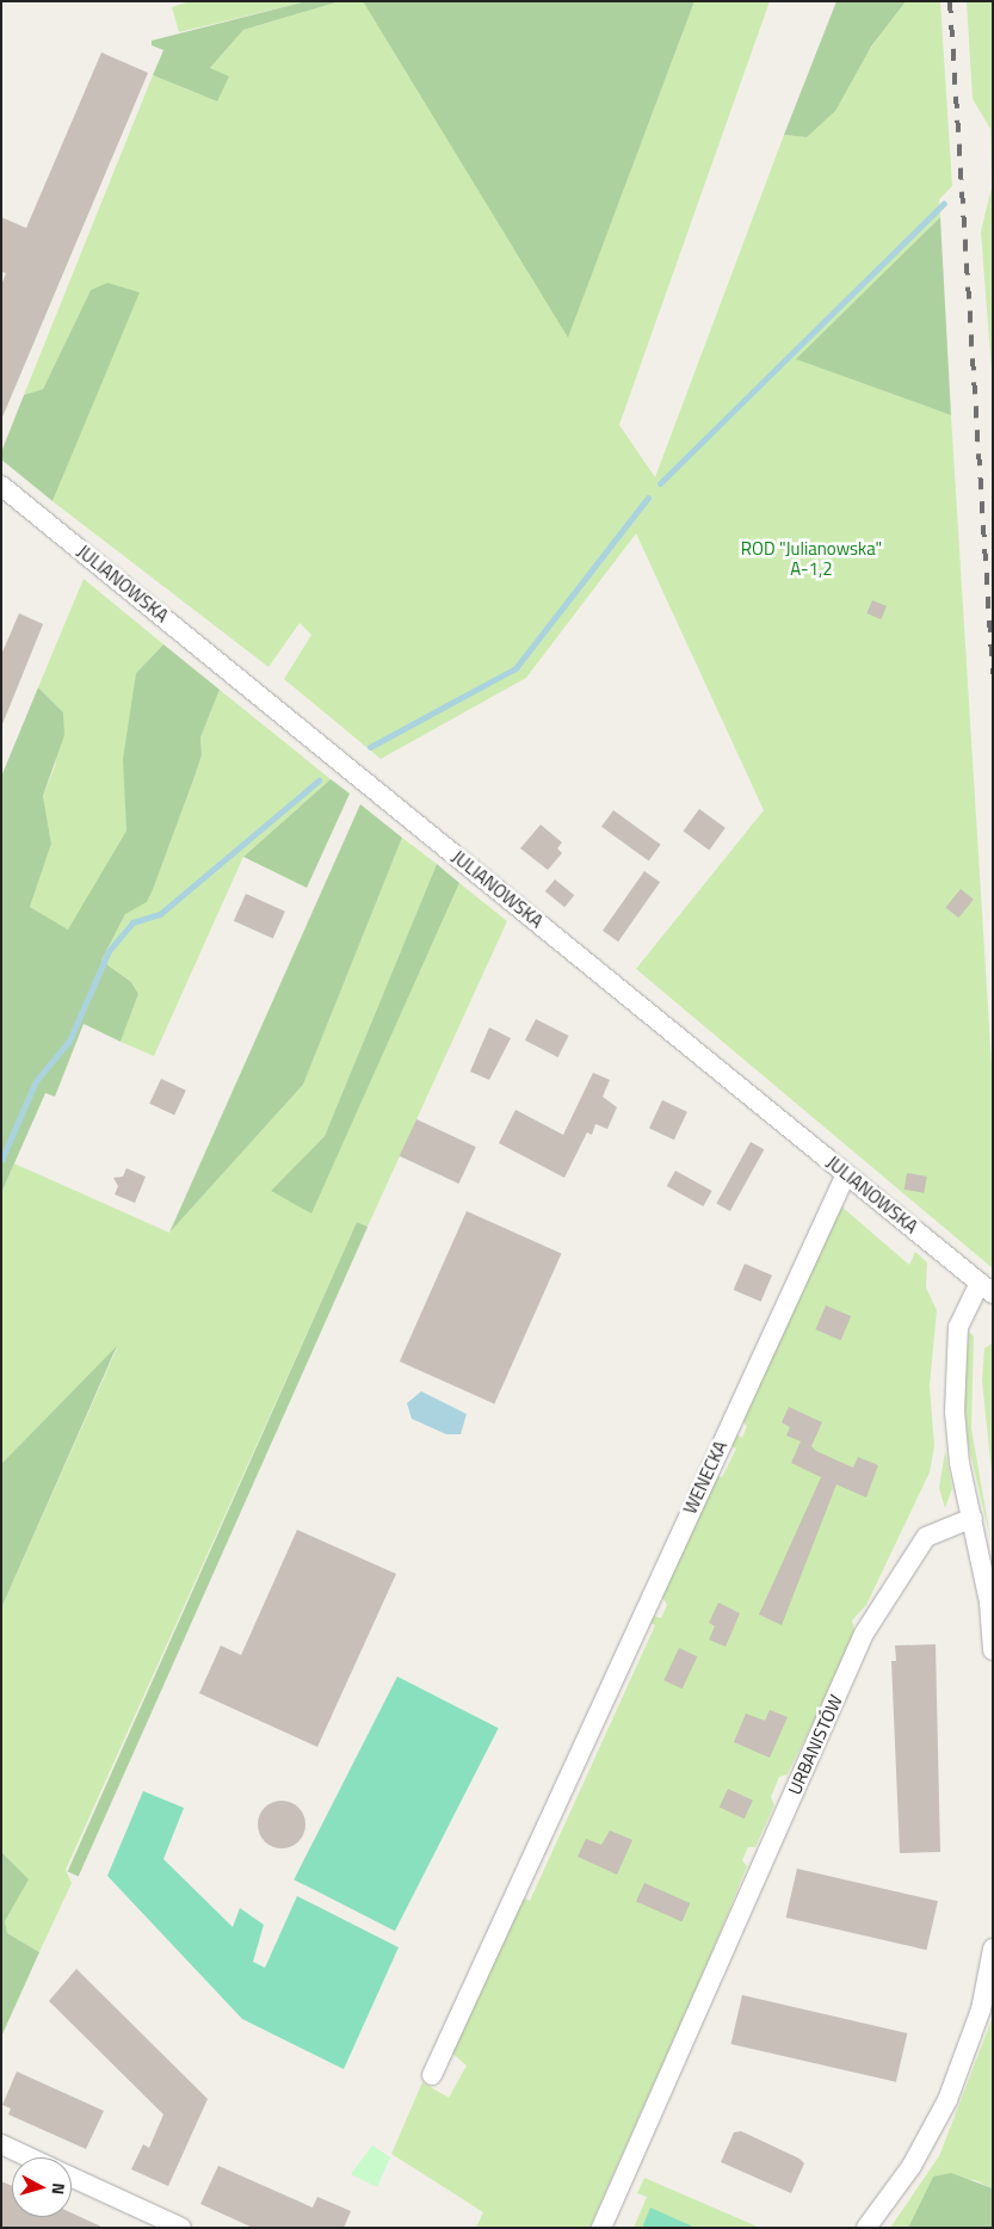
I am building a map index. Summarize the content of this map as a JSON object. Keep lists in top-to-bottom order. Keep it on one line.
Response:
{"streets":{"street":["JULIANOWSKA","WENECKA","URBANISTÓW"]},"crossings":[["JULIANOWSKA","WENECKA"]],"parks":["ROD \"Julianowska\" A-1,2"],"north":"right"}
